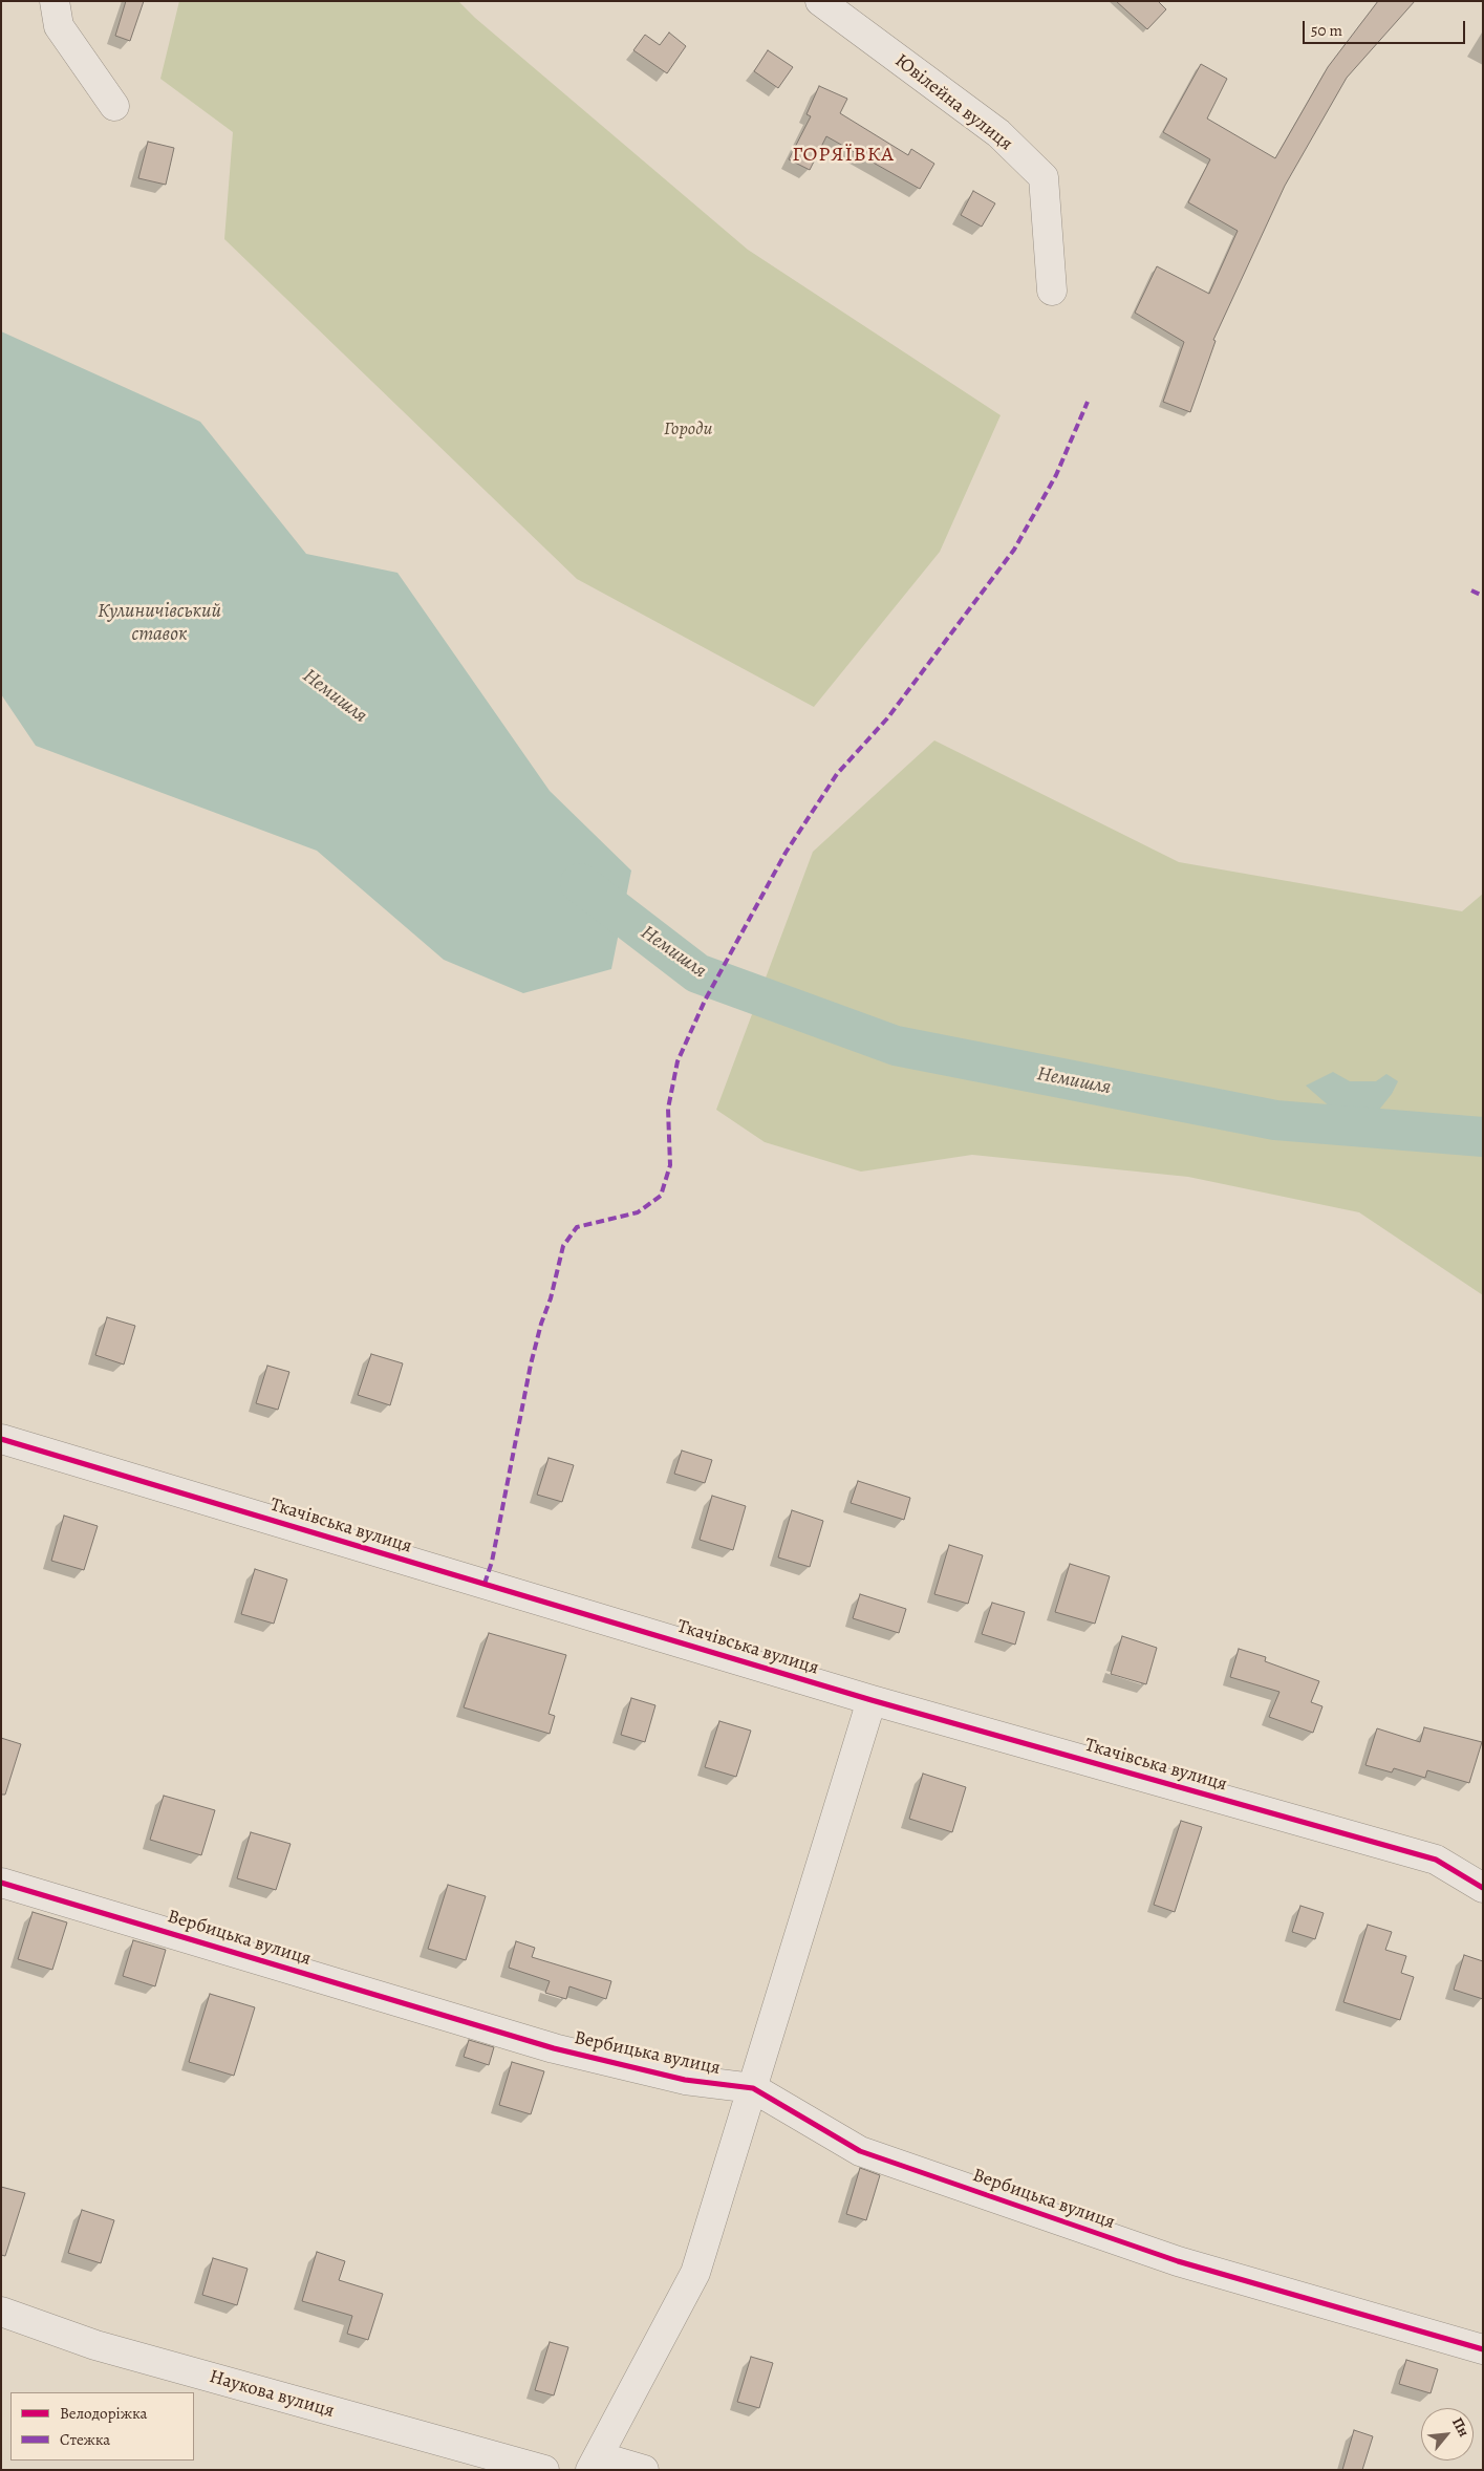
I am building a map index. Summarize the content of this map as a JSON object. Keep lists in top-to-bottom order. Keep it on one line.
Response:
{"streets":{"street":["Ювілейна вулиця","Ткачівська вулиця","Вербицька вулиця","Наукова вулиця"]},"districts":["ГОРЯЇВКА"],"water":["Кулиничівський ставок","Немишля"],"parks":["Городи"],"legend":["Велодоріжка","Стежка"],"scale_bar":"50 m","north":"top right"}
